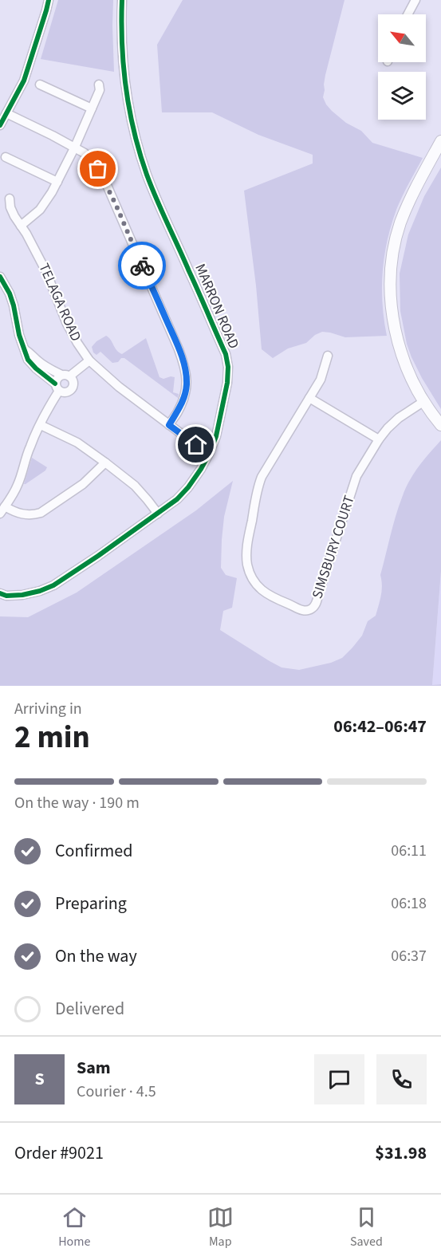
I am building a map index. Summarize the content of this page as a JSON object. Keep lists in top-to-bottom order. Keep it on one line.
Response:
{"streets":{"street":["TELAGA ROAD","MARRON ROAD","SIMSBURY COURT"]},"north":"top left","page":{"heading":["2 min","Arriving in","06:42–06:47"],"panel":["Sam","Courier · 4.5","Order #9021","$31.98"],"bar":"On the way · 190 m","list":[["Confirmed","06:11"],["Preparing","06:18"],["On the way","06:37"],"Delivered"],"round":"S","tabs":["Home","Map","Saved"]}}
